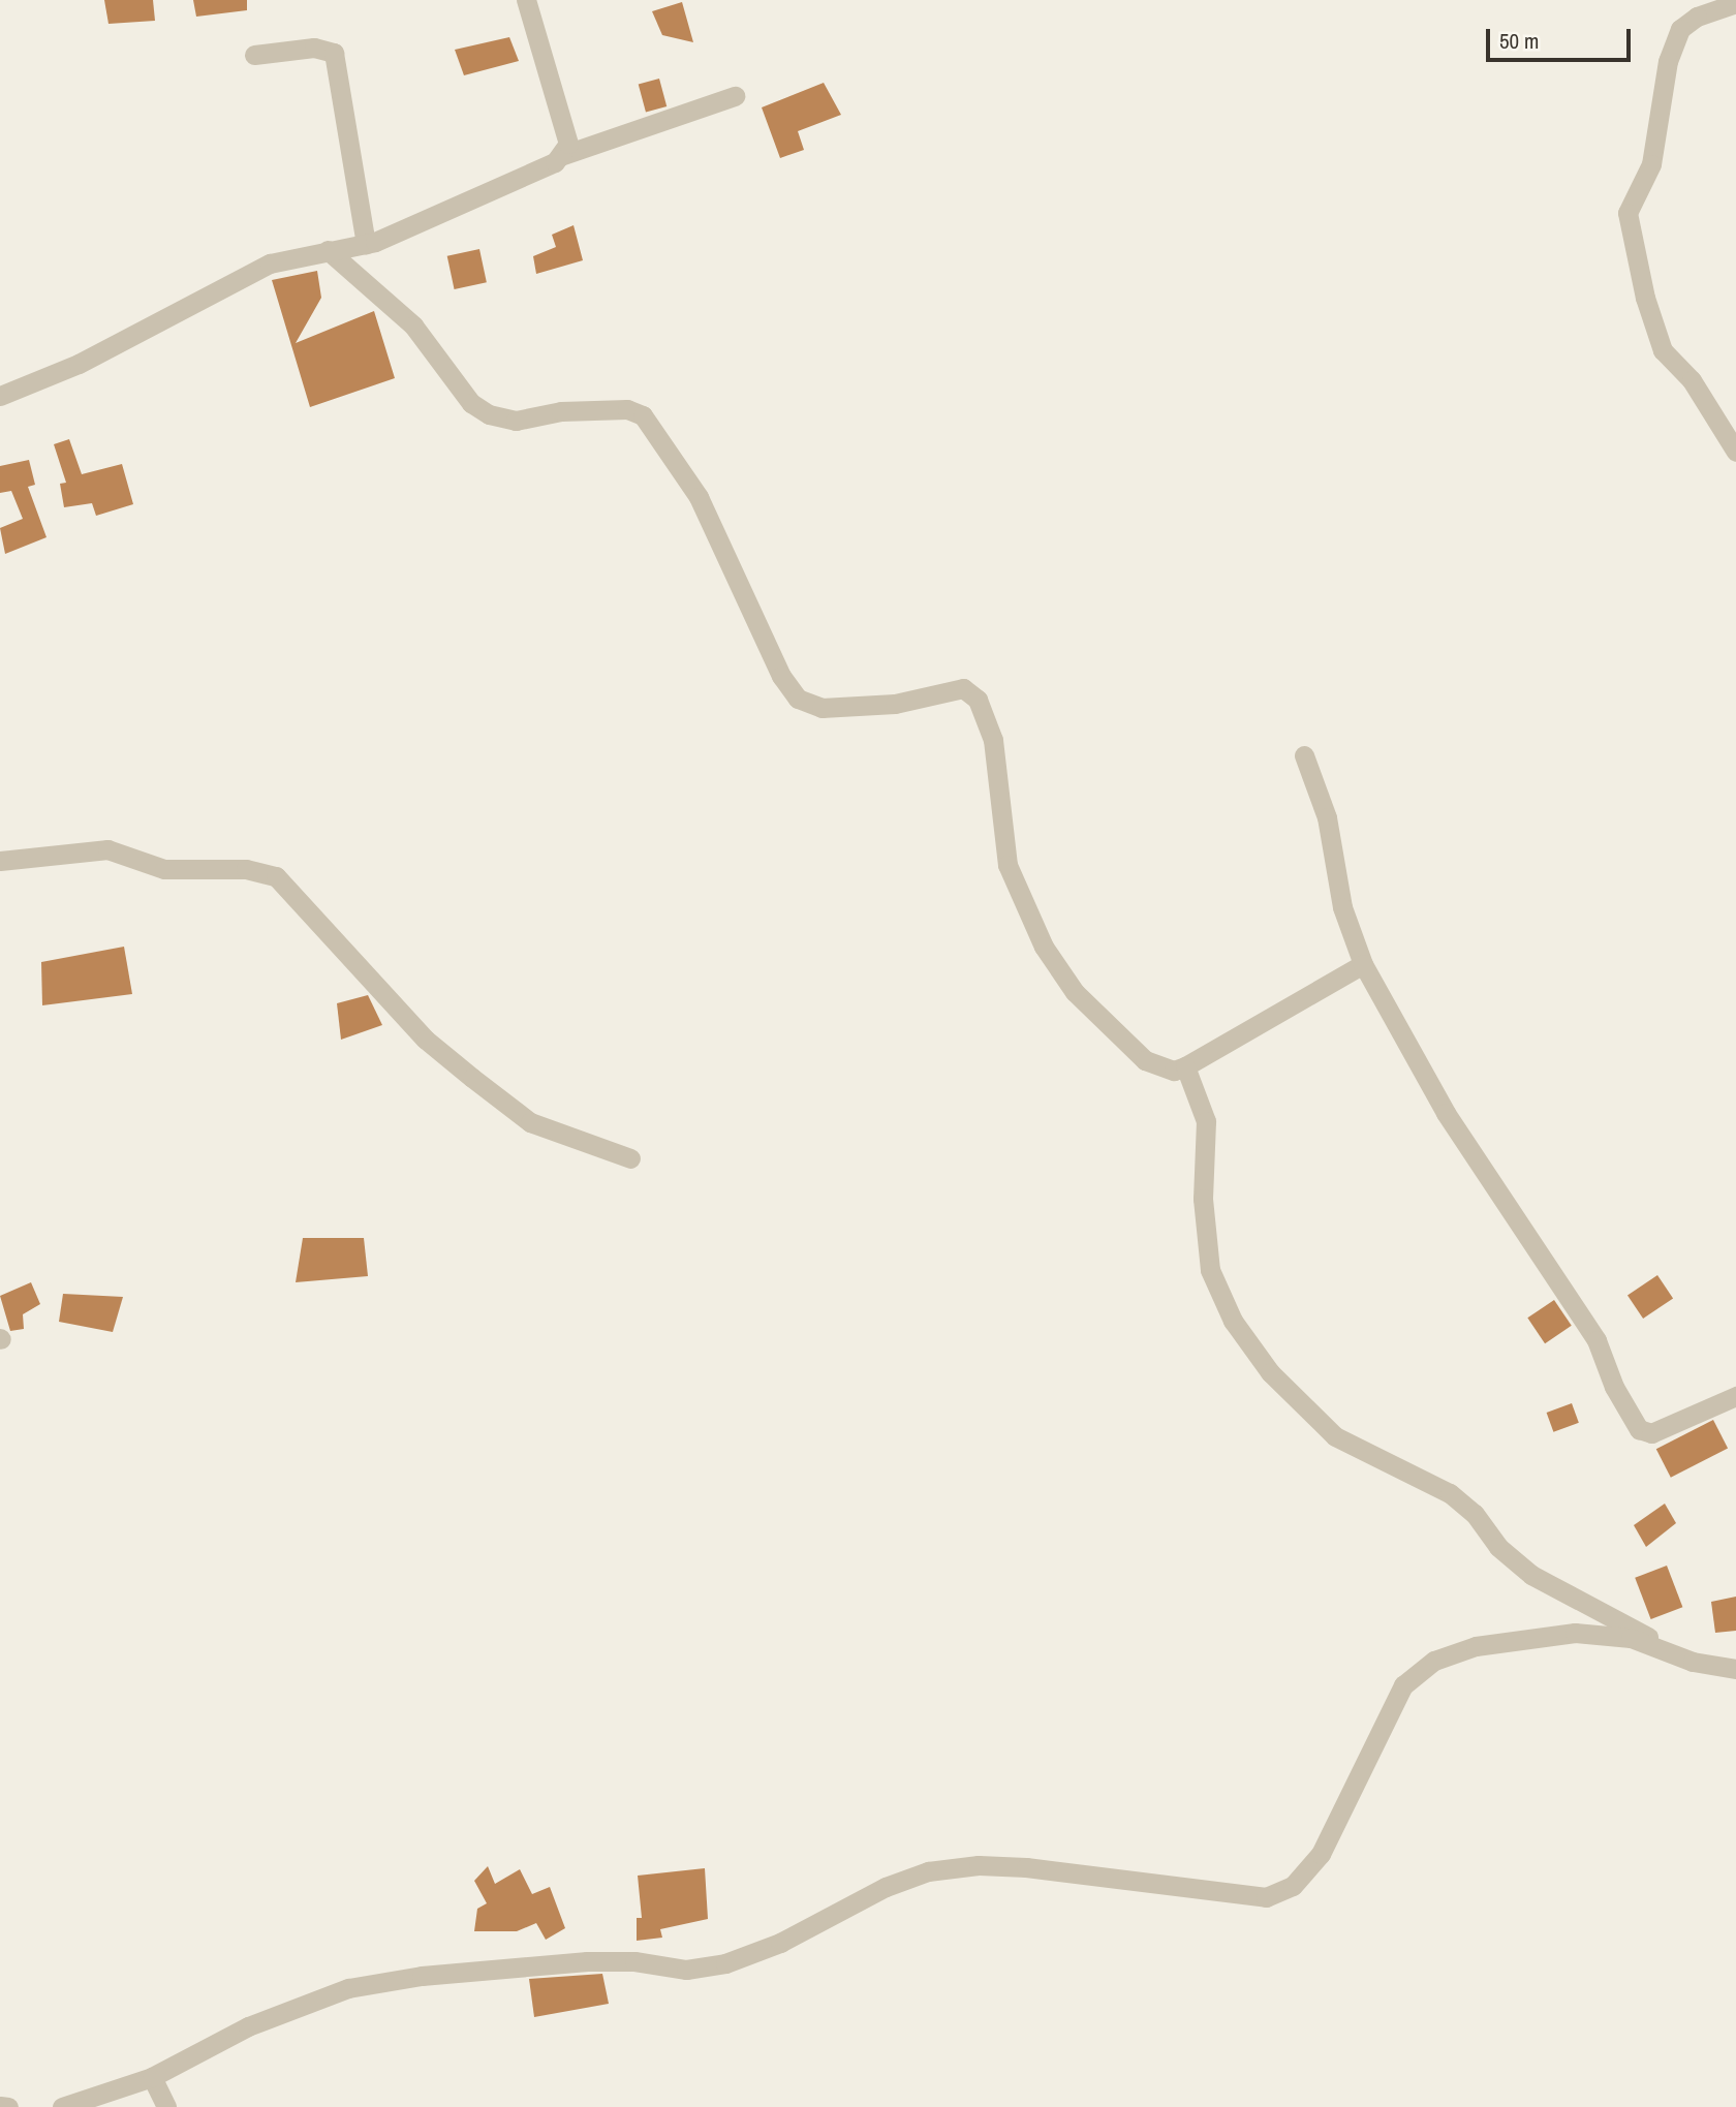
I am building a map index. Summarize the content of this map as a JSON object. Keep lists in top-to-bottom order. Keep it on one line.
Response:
{"scale_bar":"50 m"}
